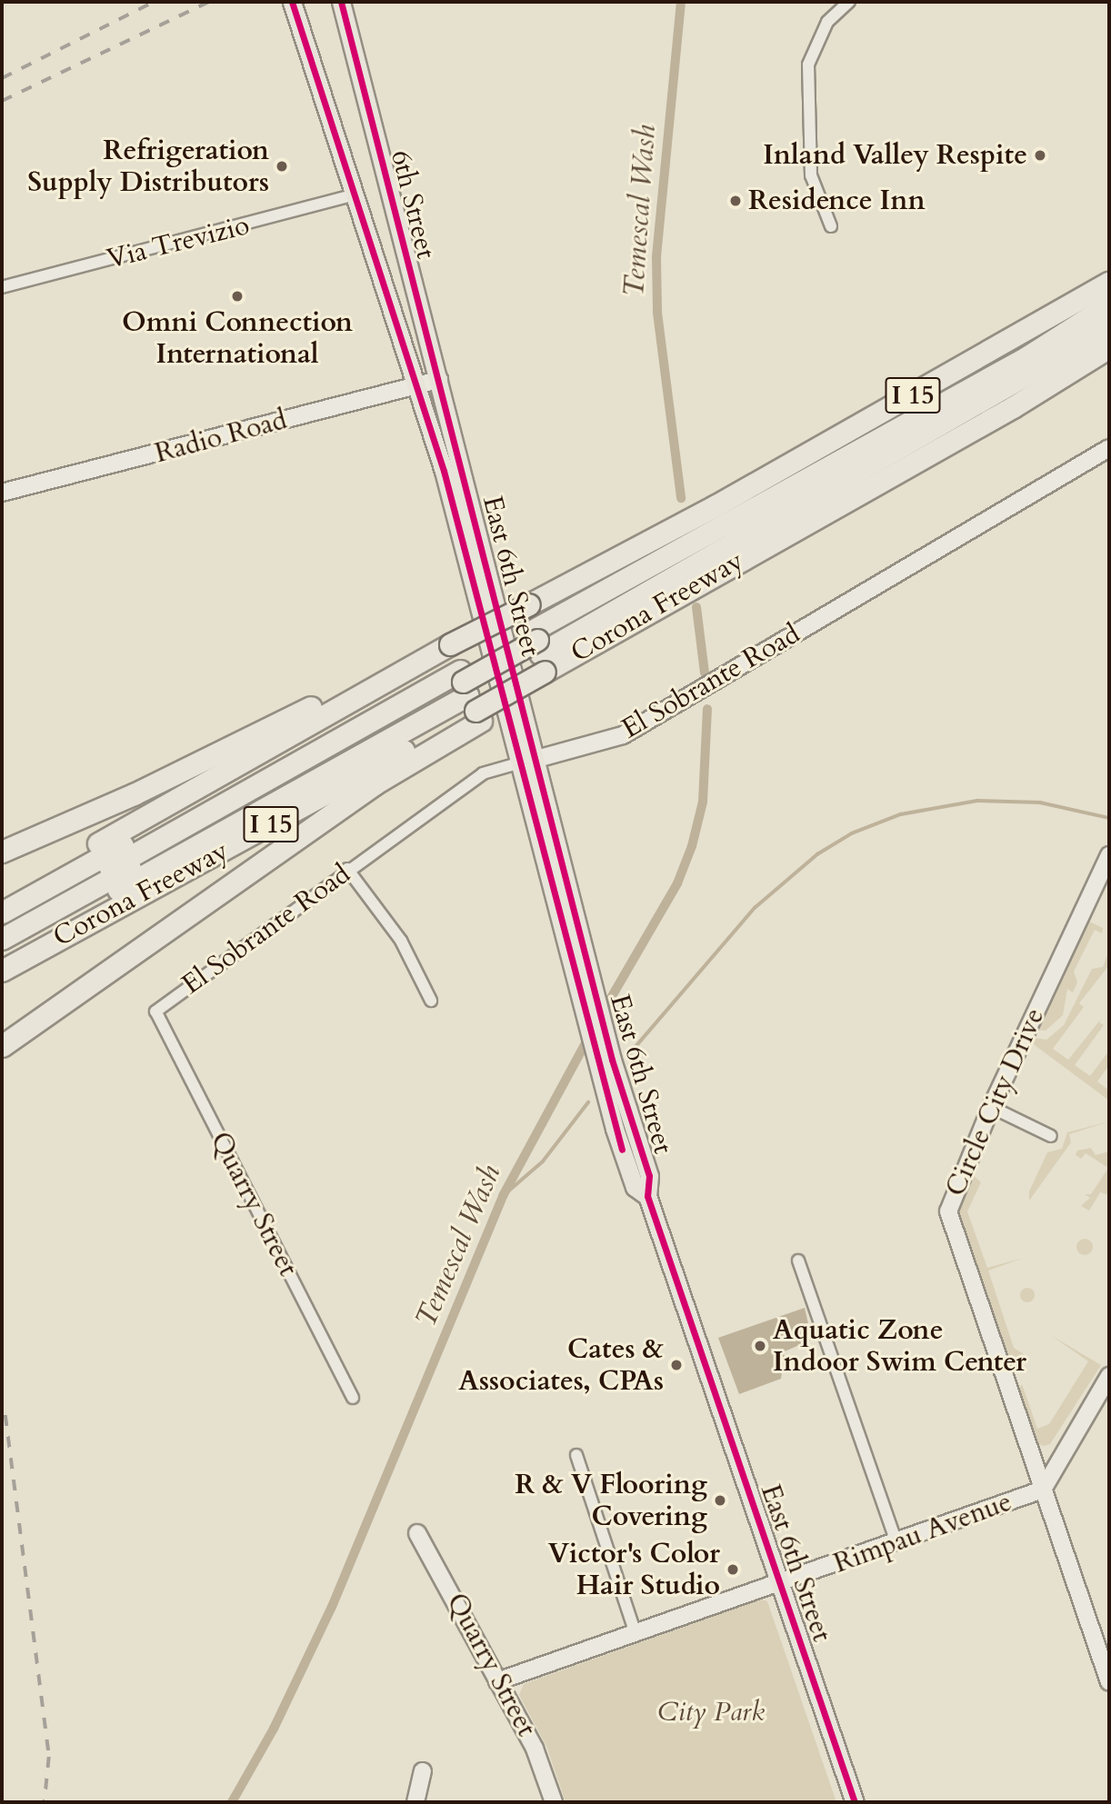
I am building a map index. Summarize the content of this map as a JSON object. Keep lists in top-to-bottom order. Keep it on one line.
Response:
{"streets":{"highway":["I 15","Corona Freeway"],"main road":["6th Street","East 6th Street"],"street":["Via Trevizio","Radio Road","El Sobrante Road","Circle City Drive","Quarry Street","Rimpau Avenue"]},"crossings":[["6th Street","Via Trevizio"],["6th Street","Radio Road"],["6th Street","East 6th Street"],["Radio Road","East 6th Street"],["East 6th Street","El Sobrante Road"],["East 6th Street","Rimpau Avenue"],["El Sobrante Road","Quarry Street"],["Circle City Drive","Rimpau Avenue"],["Quarry Street","Rimpau Avenue"]],"water":["Temescal Wash"],"parks":["City Park"],"places":["Inland Valley Respite","Refrigeration Supply Distributors","Residence Inn","Omni Connection International","Aquatic Zone Indoor Swim Center","Cates & Associates, CPAs","R & V Flooring Covering","Victor's Color Hair Studio"]}
